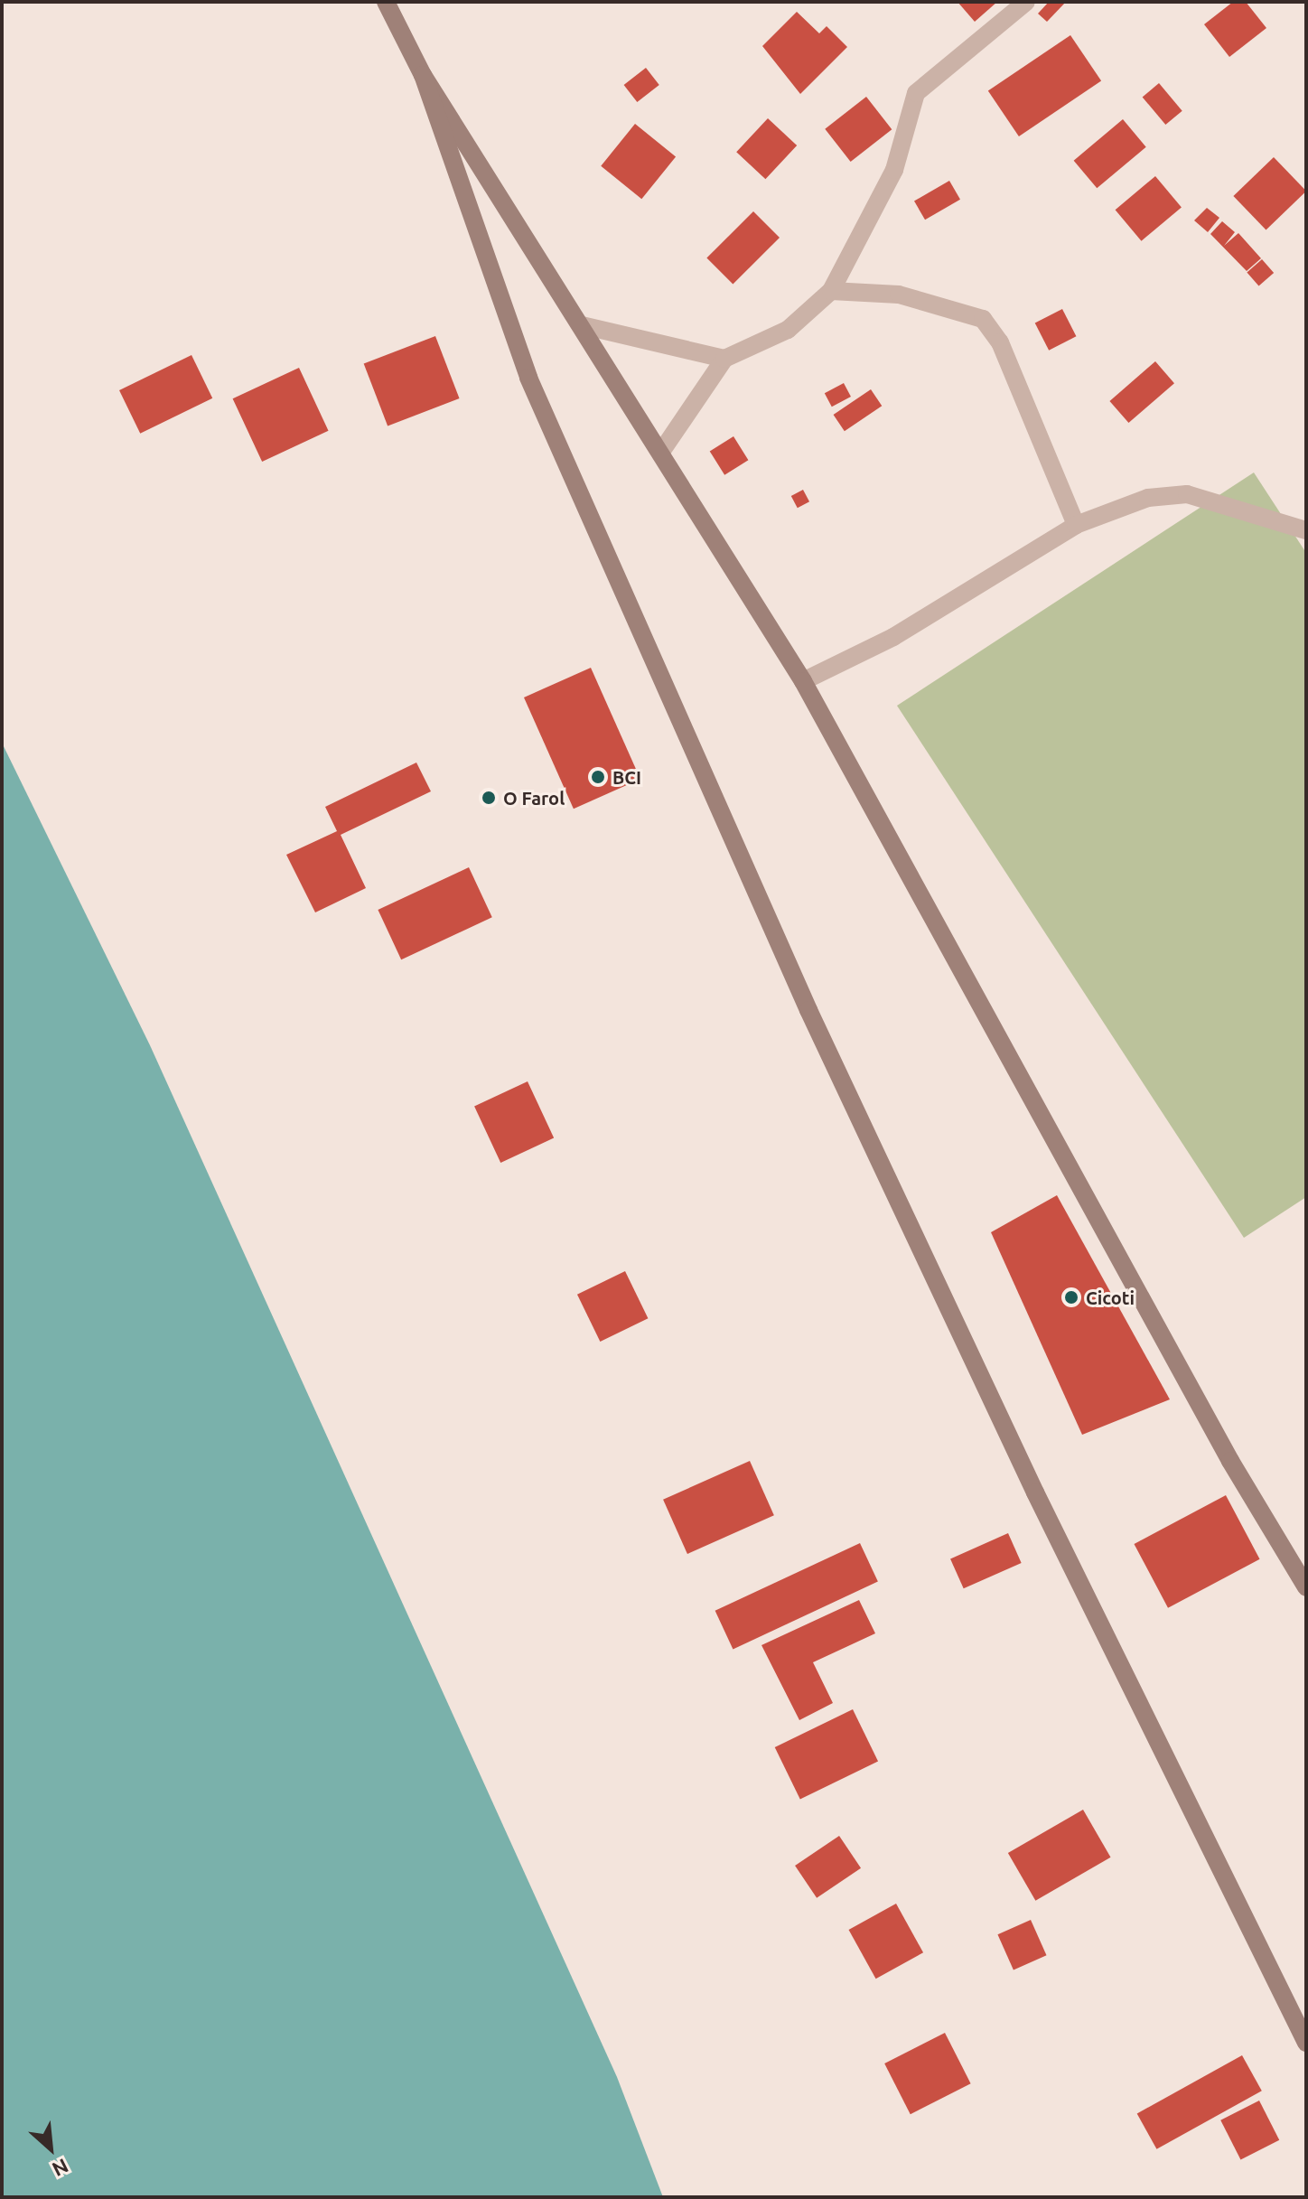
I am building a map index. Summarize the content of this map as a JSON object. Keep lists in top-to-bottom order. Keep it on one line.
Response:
{"places":["BCI","O Farol","Cicoti"],"north":"bottom right"}
